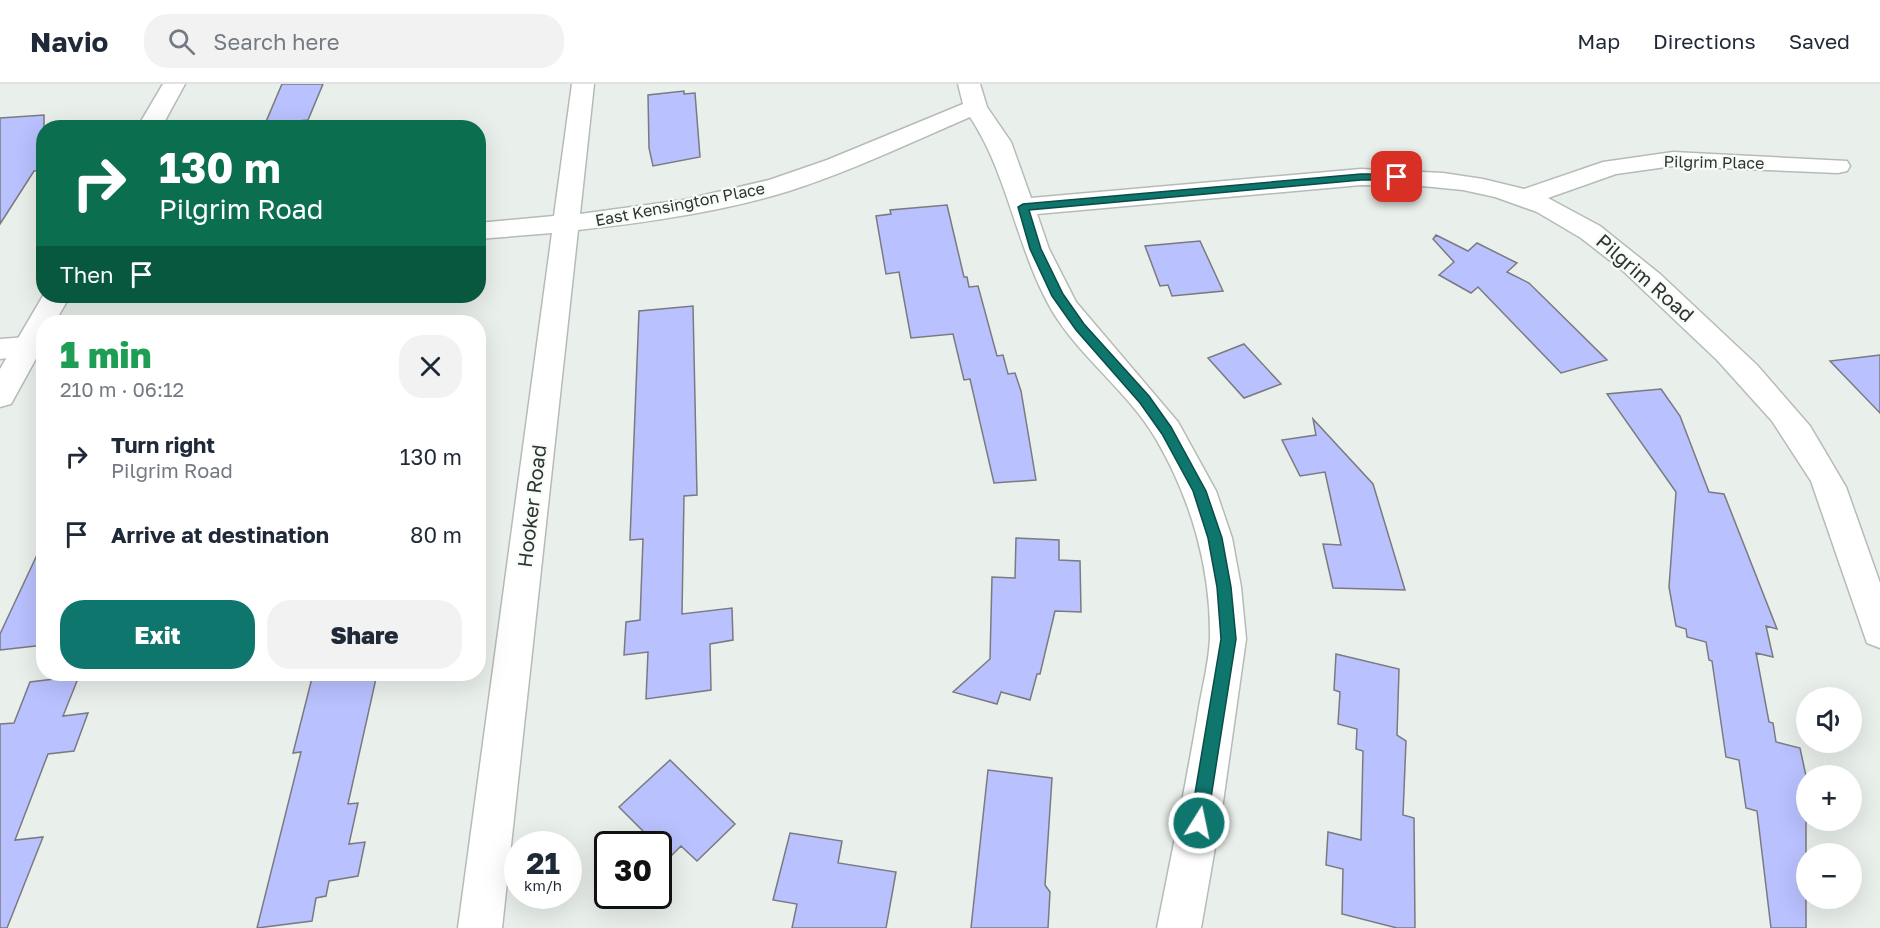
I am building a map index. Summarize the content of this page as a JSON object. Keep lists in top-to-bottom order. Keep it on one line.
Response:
{"streets":{"street":["Pilgrim Place","East Kensington Place","Pilgrim Road","Hooker Road"]},"crossings":[["Pilgrim Place","Pilgrim Road"],["East Kensington Place","Hooker Road"]],"page":{"header":"Navio","search":"Search here","nav":["Map","Directions","Saved"],"turn":["130 m","Pilgrim Road"],"then":"Then","heading":["1 min","210 m · 06:12"],"list":[{"name":"Turn right","note":"Pilgrim Road","value":"130 m"},{"name":"Arrive at destination","value":"80 m"}],"buttons":["Exit","Share"],"map_buttons":["+","−"],"speed":"21 km/h","limit":"30"}}
